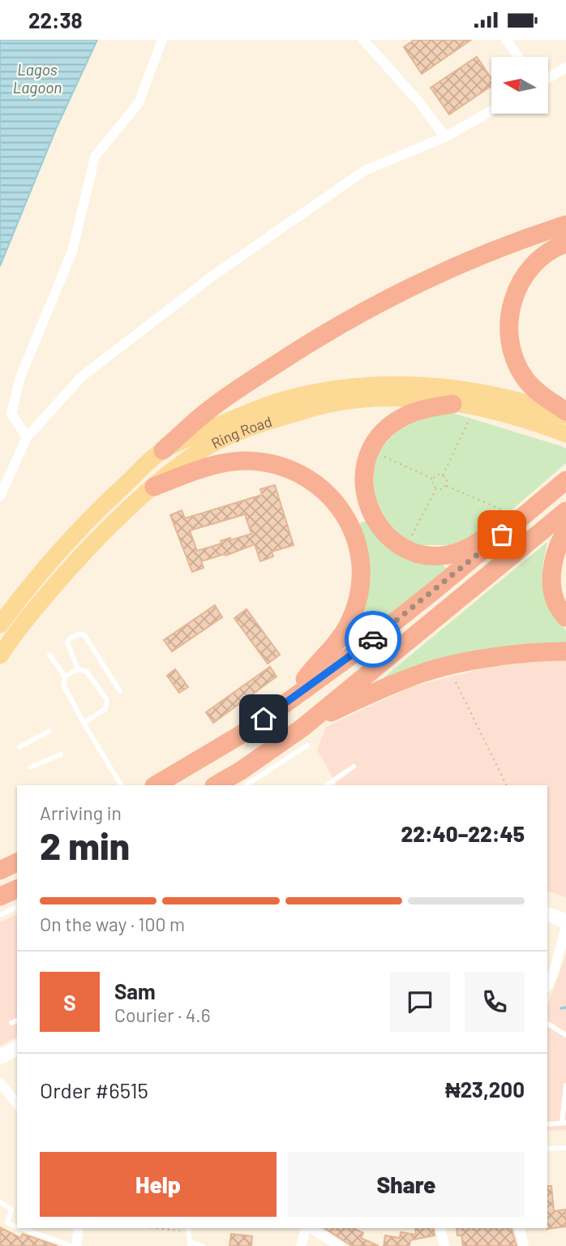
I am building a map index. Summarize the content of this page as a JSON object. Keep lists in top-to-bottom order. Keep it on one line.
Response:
{"streets":{"main road":["Ring Road"]},"water":["Lagos Lagoon"],"north":"left","page":{"status":"22:38","heading":["2 min","Arriving in","22:40–22:45"],"panel":["Sam","Courier · 4.6","Order #6515","₦23,200"],"bar":"On the way · 100 m","round":"S","buttons":["Help","Share"]}}
